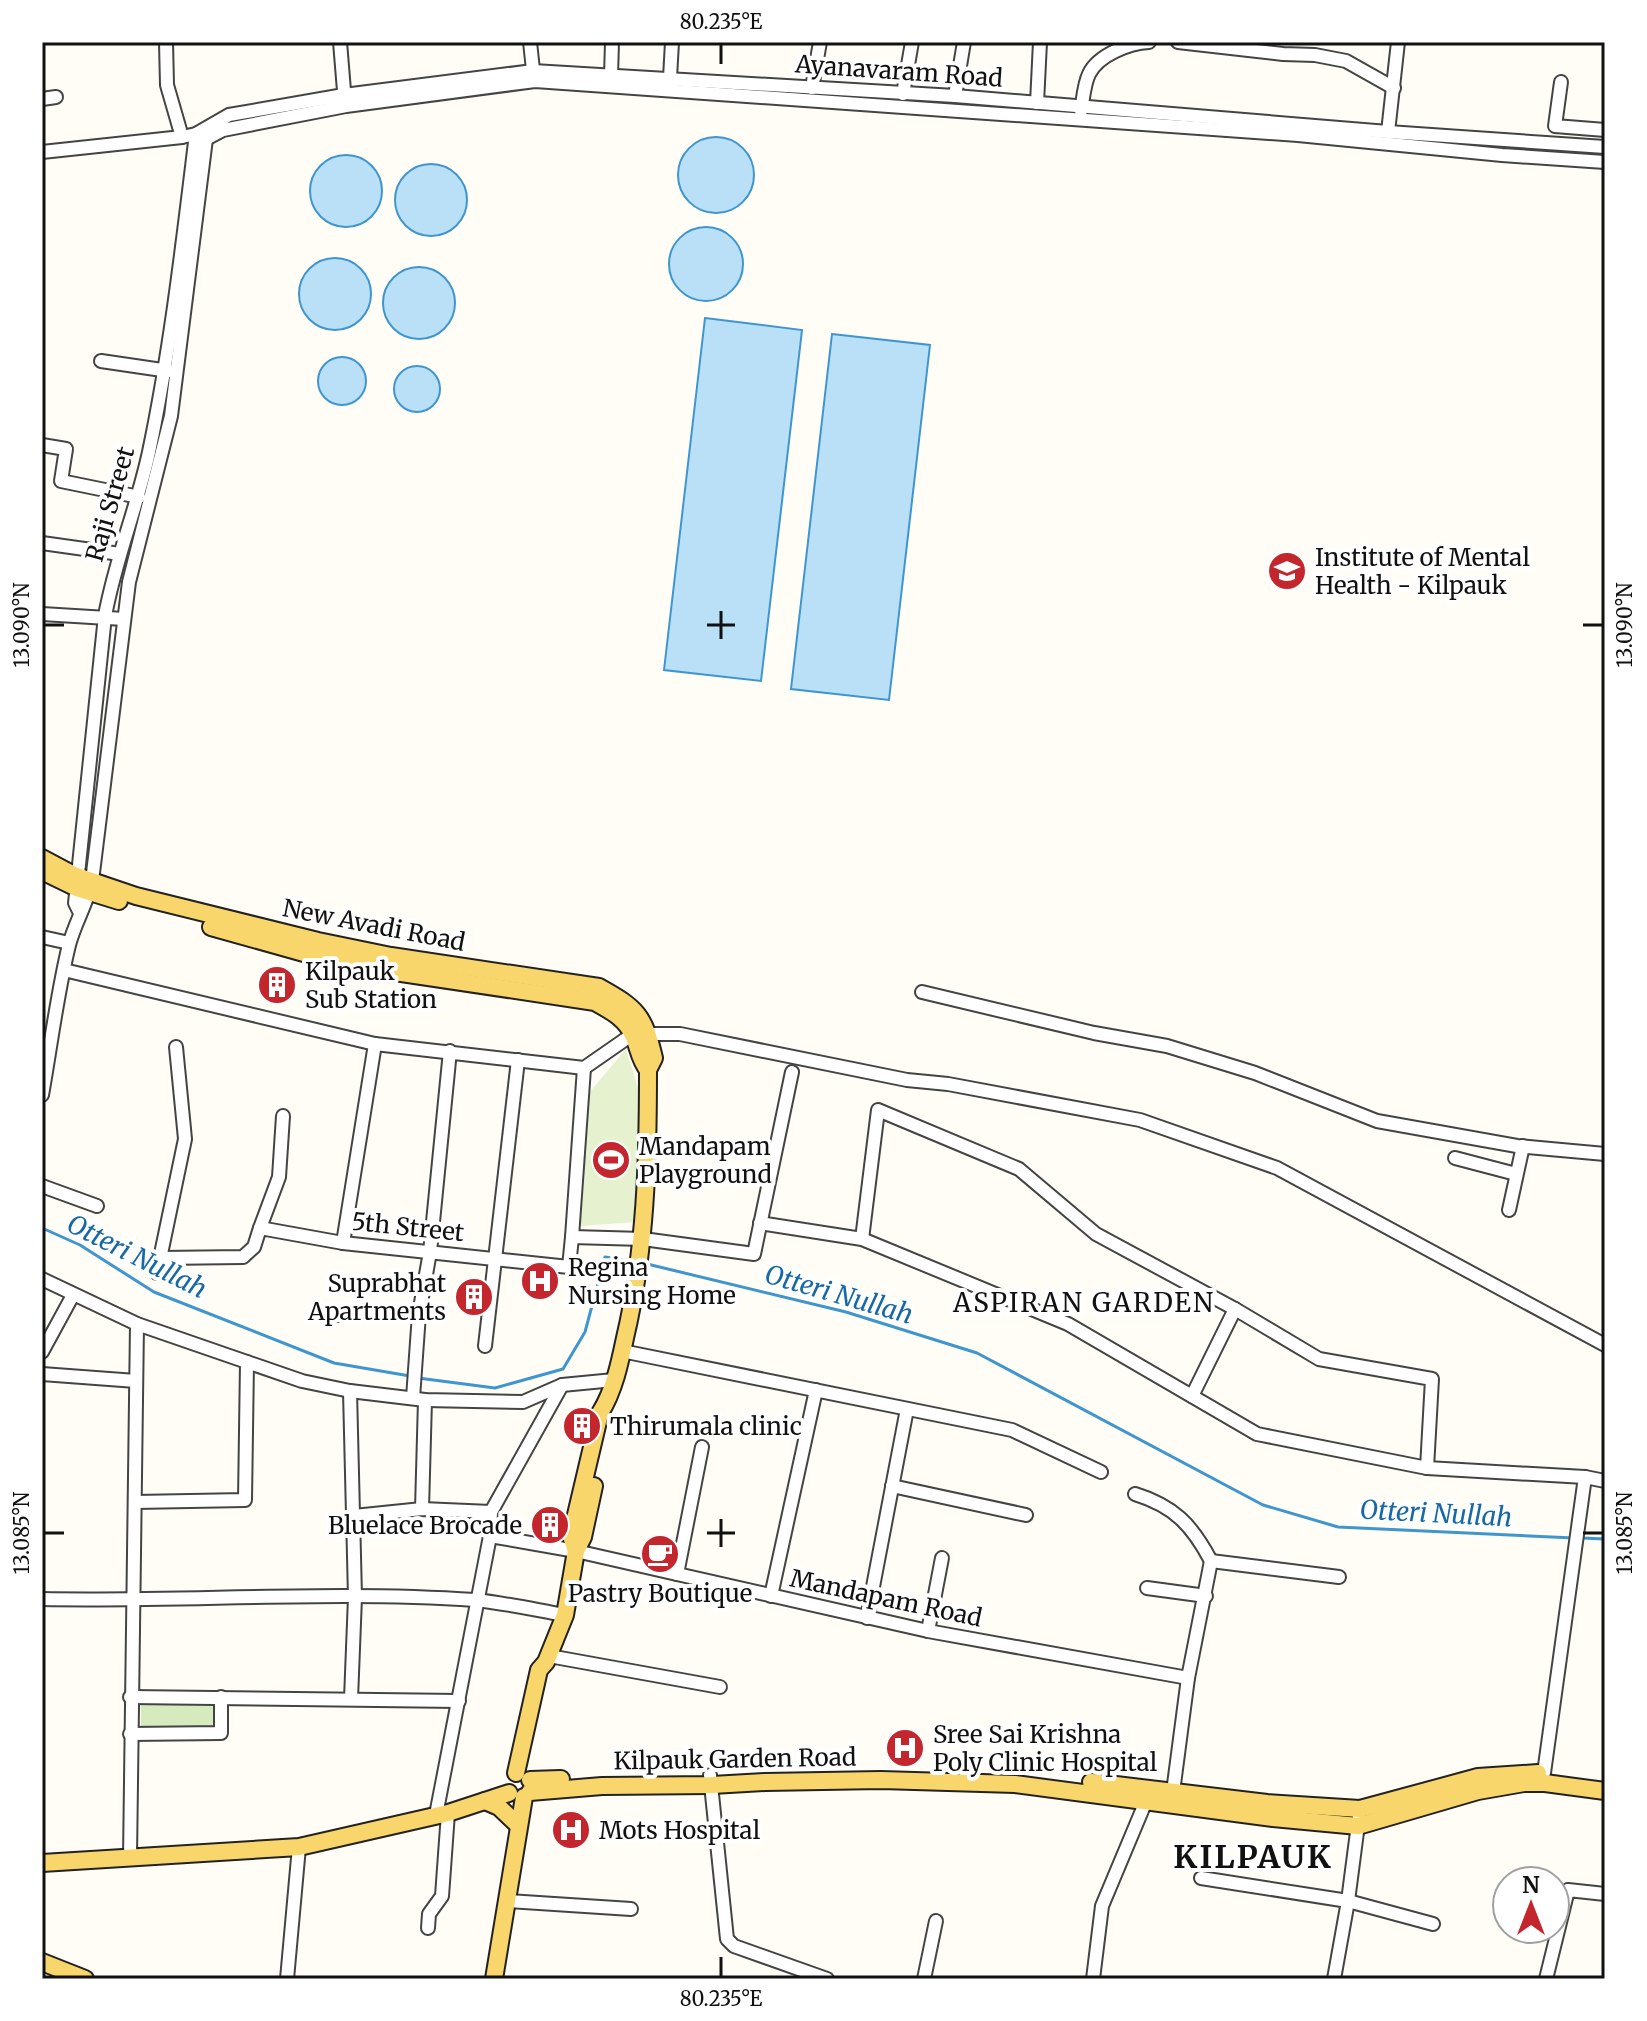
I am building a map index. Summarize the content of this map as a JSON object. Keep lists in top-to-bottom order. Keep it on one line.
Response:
{"streets":{"main road":["New Avadi Road","Kilpauk Garden Road"],"street":["Ayanavaram Road","Raji Street","5th Street","Mandapam Road"]},"crossings":[["Ayanavaram Road","Raji Street"],["Raji Street","New Avadi Road"],["New Avadi Road","Mandapam Road"],["New Avadi Road","Kilpauk Garden Road"]],"districts":["ASPIRAN GARDEN","KILPAUK"],"water":["Otteri Nullah"],"places":{"school or university":["Institute of Mental Health - Kilpauk"],"building":["Kilpauk Sub Station","Suprabhat Apartments","Thirumala clinic","Bluelace Brocade"],"sports":["Mandapam Playground"],"hospital":["Regina Nursing Home","Sree Sai Krishna Poly Clinic Hospital","Mots Hospital"],"cafe":["Pastry Boutique"]},"north":"top","coordinates":["80.235°E","13.090°N","13.085°N"]}
